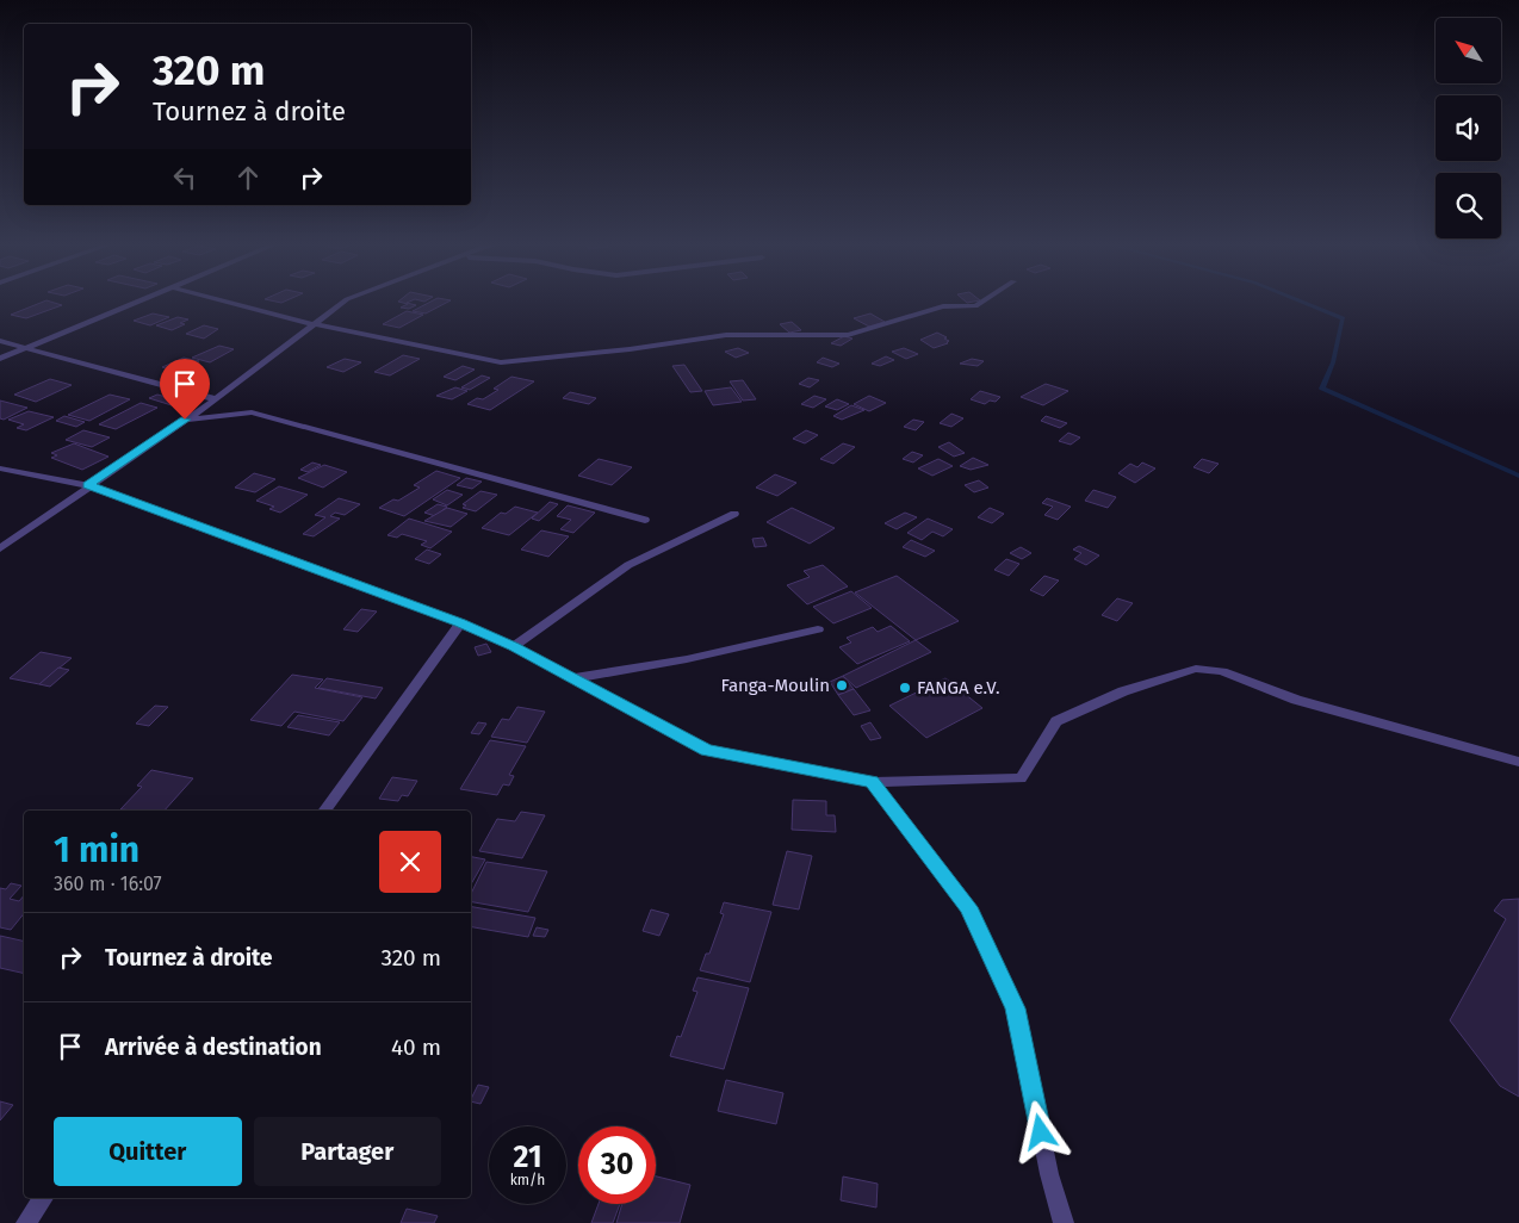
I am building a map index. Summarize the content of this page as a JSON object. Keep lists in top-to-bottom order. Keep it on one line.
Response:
{"places":["Fanga-Moulin","FANGA e.V."],"north":"top left","page":{"turn":["320 m","Tournez à droite"],"heading":["1 min","360 m · 16:07"],"list":[{"name":"Tournez à droite","value":"320 m"},{"name":"Arrivée à destination","value":"40 m"}],"buttons":["Quitter","Partager"],"speed":"21 km/h","limit":"30"}}
